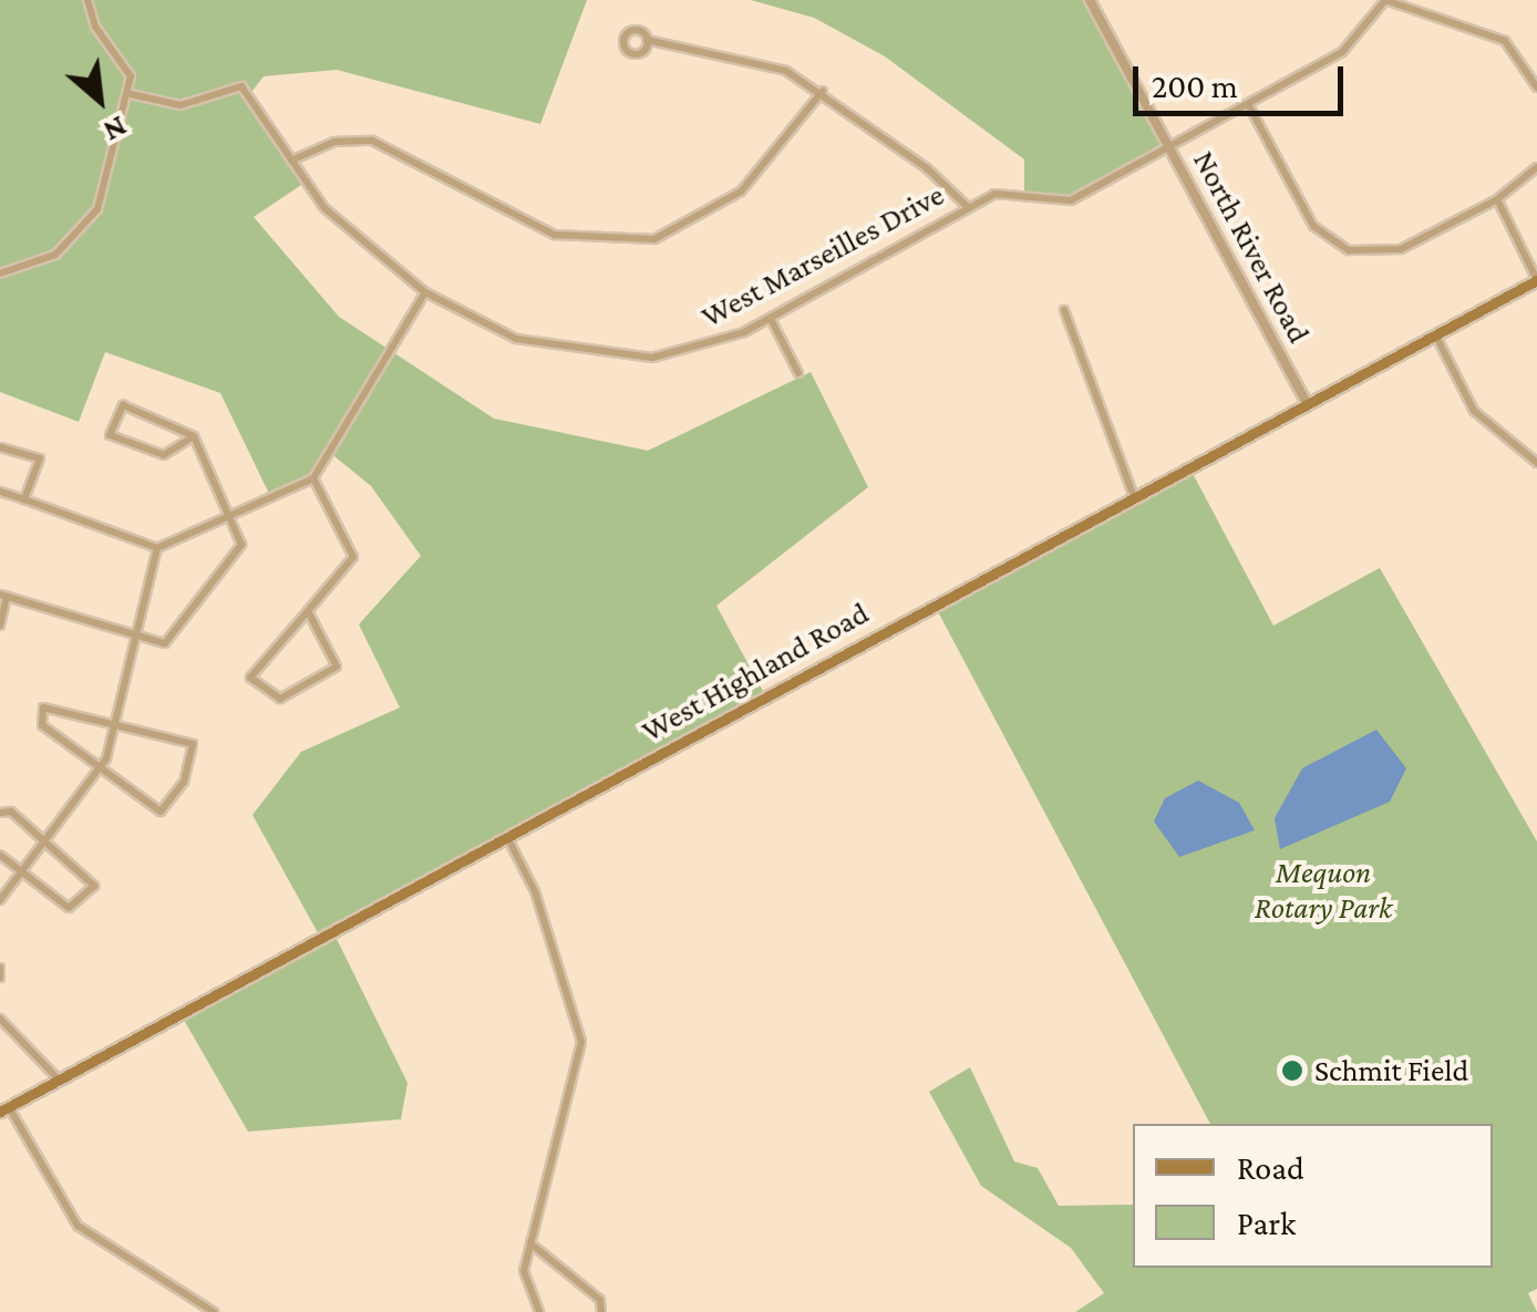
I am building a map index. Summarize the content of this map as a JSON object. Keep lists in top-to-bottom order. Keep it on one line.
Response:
{"streets":{"main road":["West Highland Road"],"street":["North River Road","West Marseilles Drive"]},"crossings":[["North River Road","West Marseilles Drive"],["North River Road","West Highland Road"]],"parks":["Mequon Rotary Park"],"places":["Schmit Field"],"legend":["Road","Park"],"scale_bar":"200 m","north":"bottom right"}
